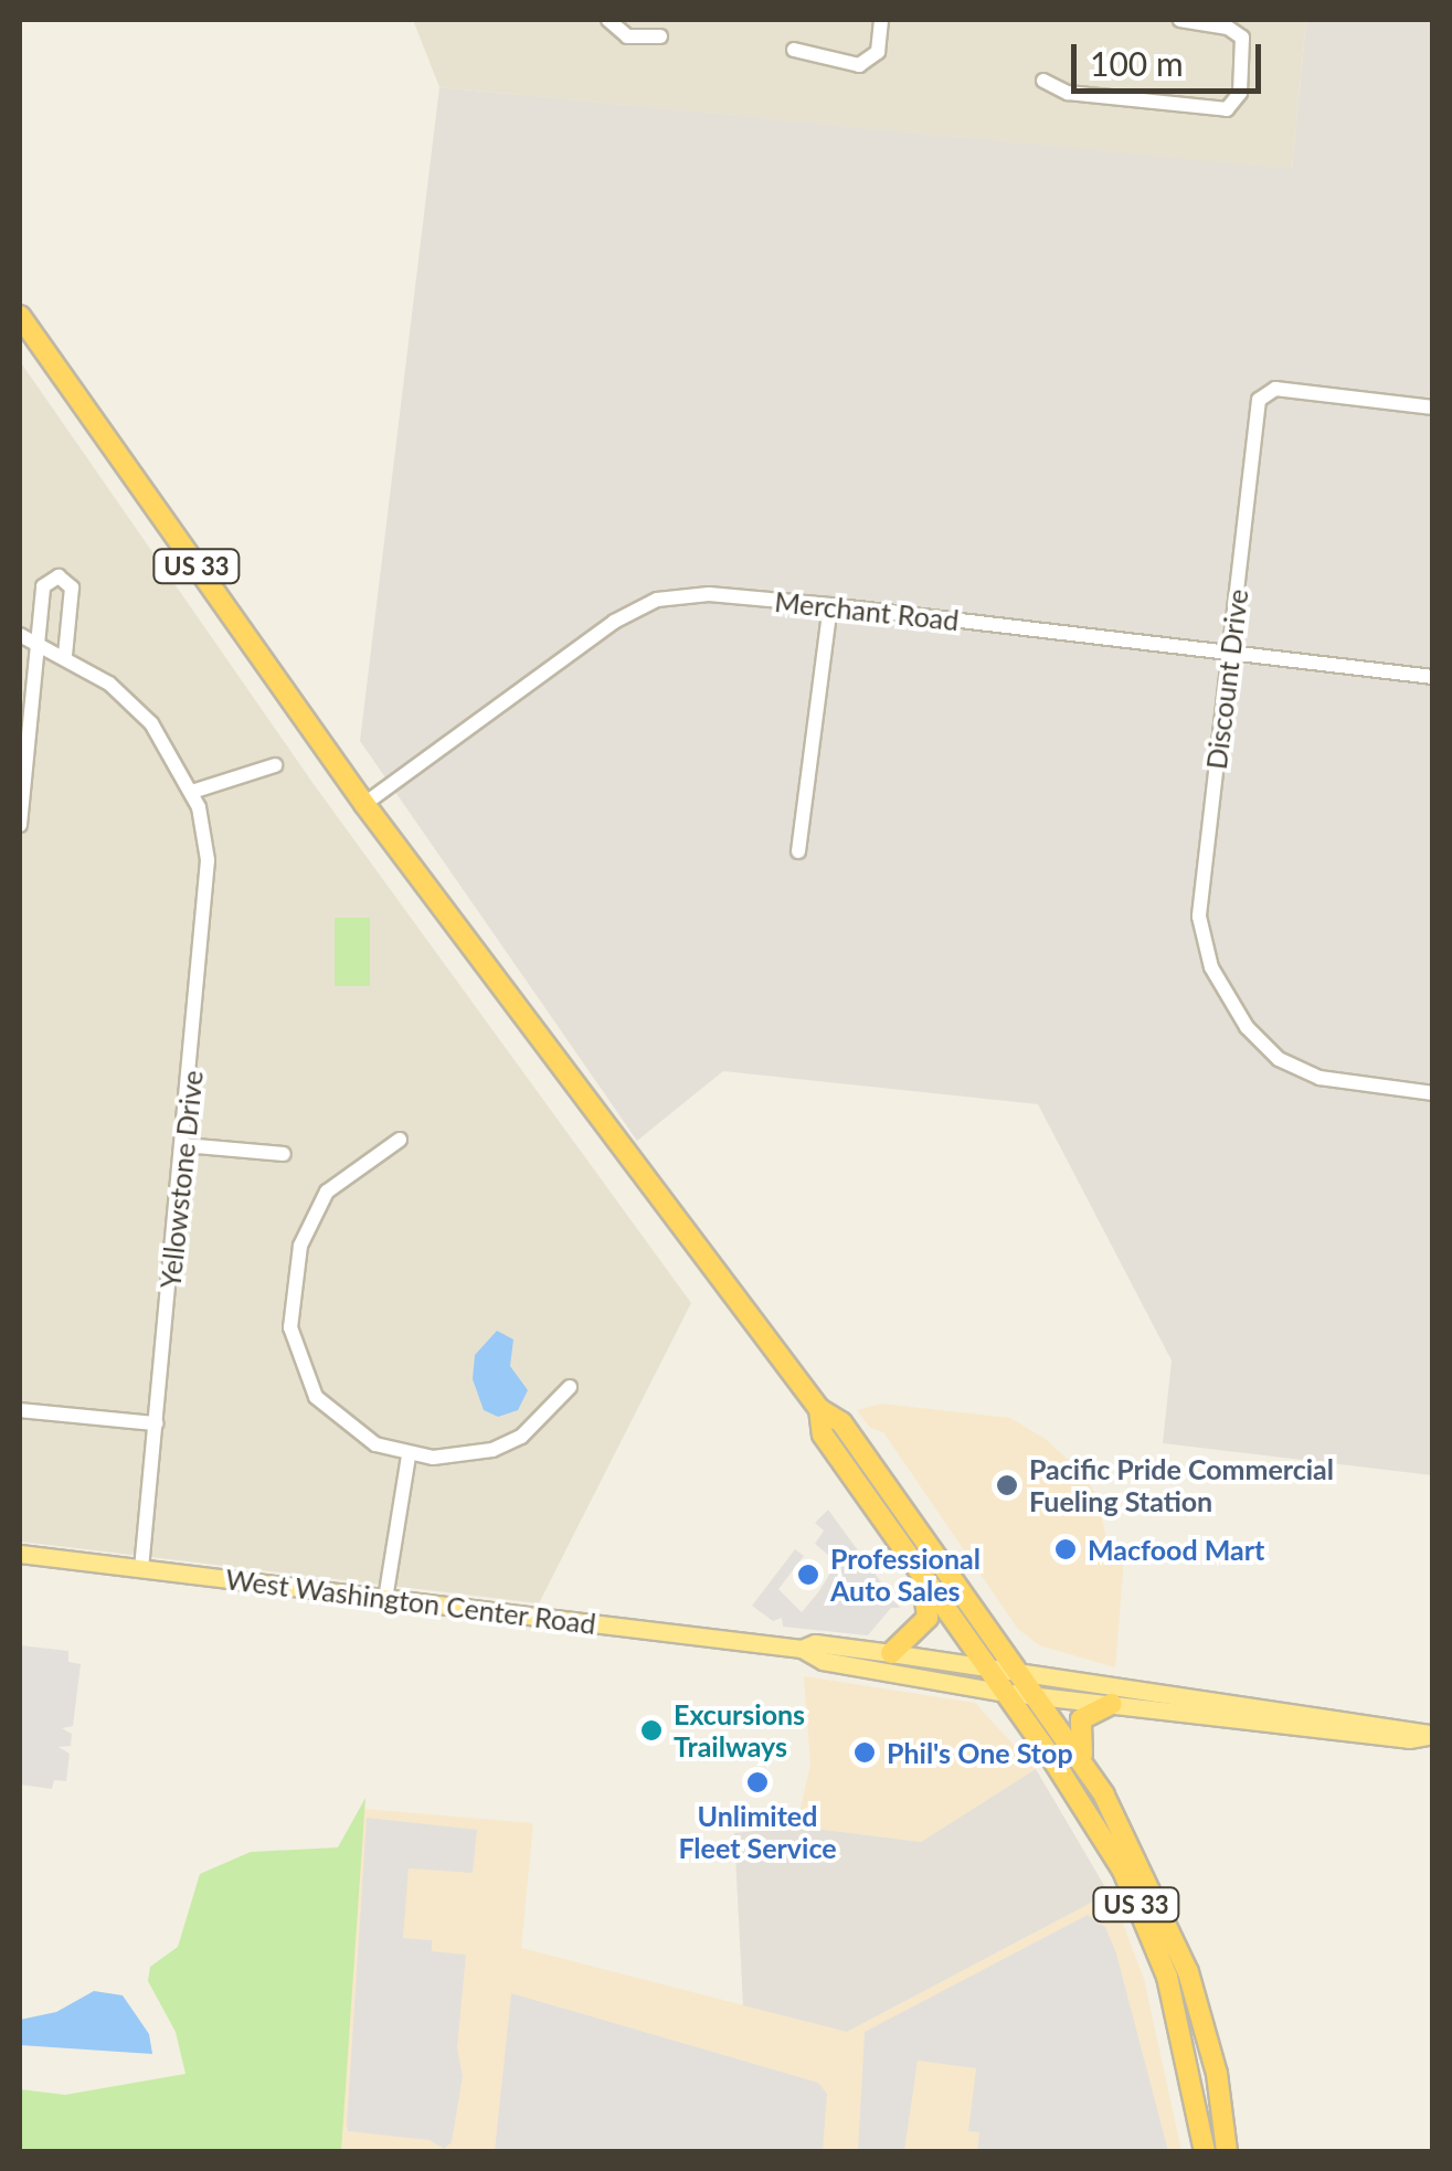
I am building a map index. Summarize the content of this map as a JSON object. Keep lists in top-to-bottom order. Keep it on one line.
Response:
{"streets":{"highway":["US 33"],"main road":["West Washington Center Road"],"street":["Merchant Road","Discount Drive","Yellowstone Drive"]},"crossings":[["US 33","Merchant Road"],["US 33","West Washington Center Road"],["Merchant Road","Discount Drive"],["Yellowstone Drive","West Washington Center Road"]],"places":["Pacific Pride Commercial Fueling Station","Macfood Mart","Professional Auto Sales","Excursions Trailways","Phil's One Stop","Unlimited Fleet Service"],"scale_bar":"100 m"}
